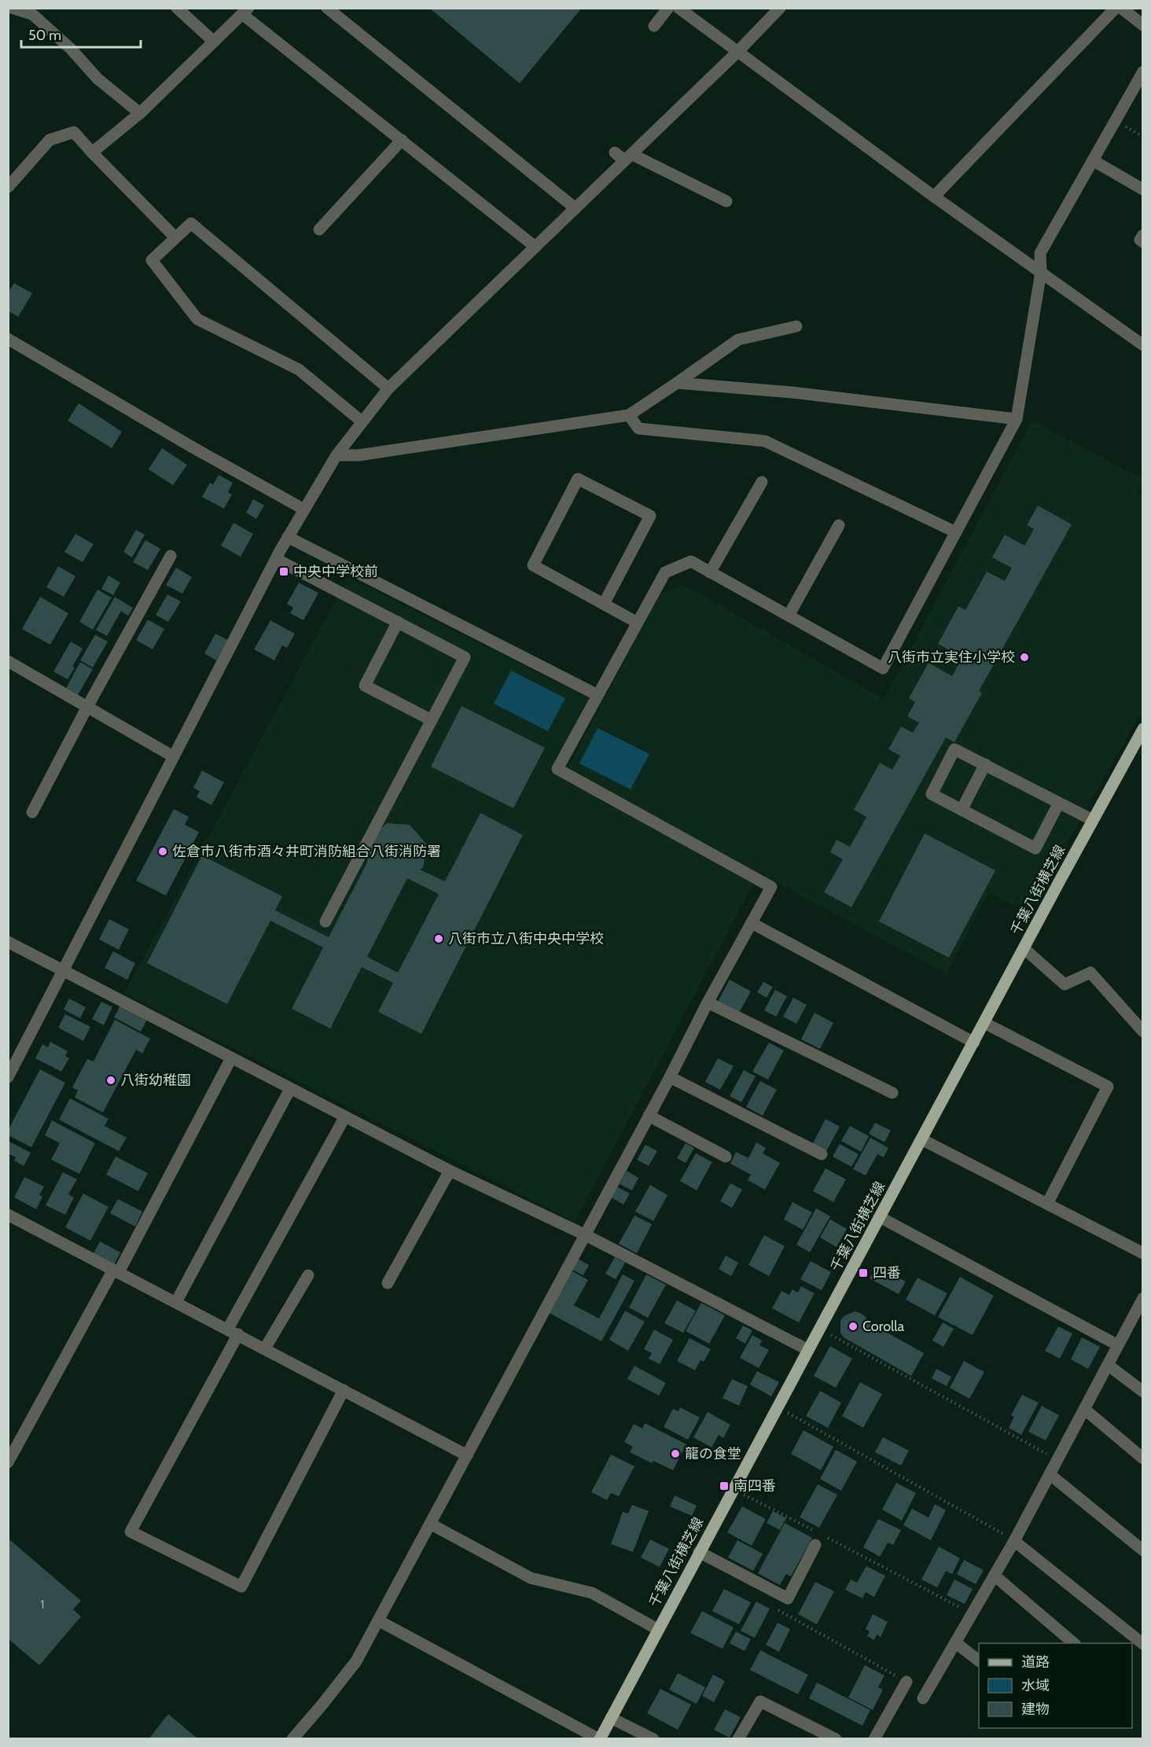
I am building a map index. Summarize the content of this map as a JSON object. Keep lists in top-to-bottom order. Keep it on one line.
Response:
{"streets":{"main road":["千葉八街横芝線"]},"places":{"transit":["中央中学校前","四番","南四番"],"other":["八街市立実住小学校","佐倉市八街市酒々井町消防組合八街消防署","八街市立八街中央中学校","八街幼稚園","Corolla","龍の食堂"]},"house_numbers":["1"],"legend":["道路","水域","建物"],"scale_bar":"50 m"}
